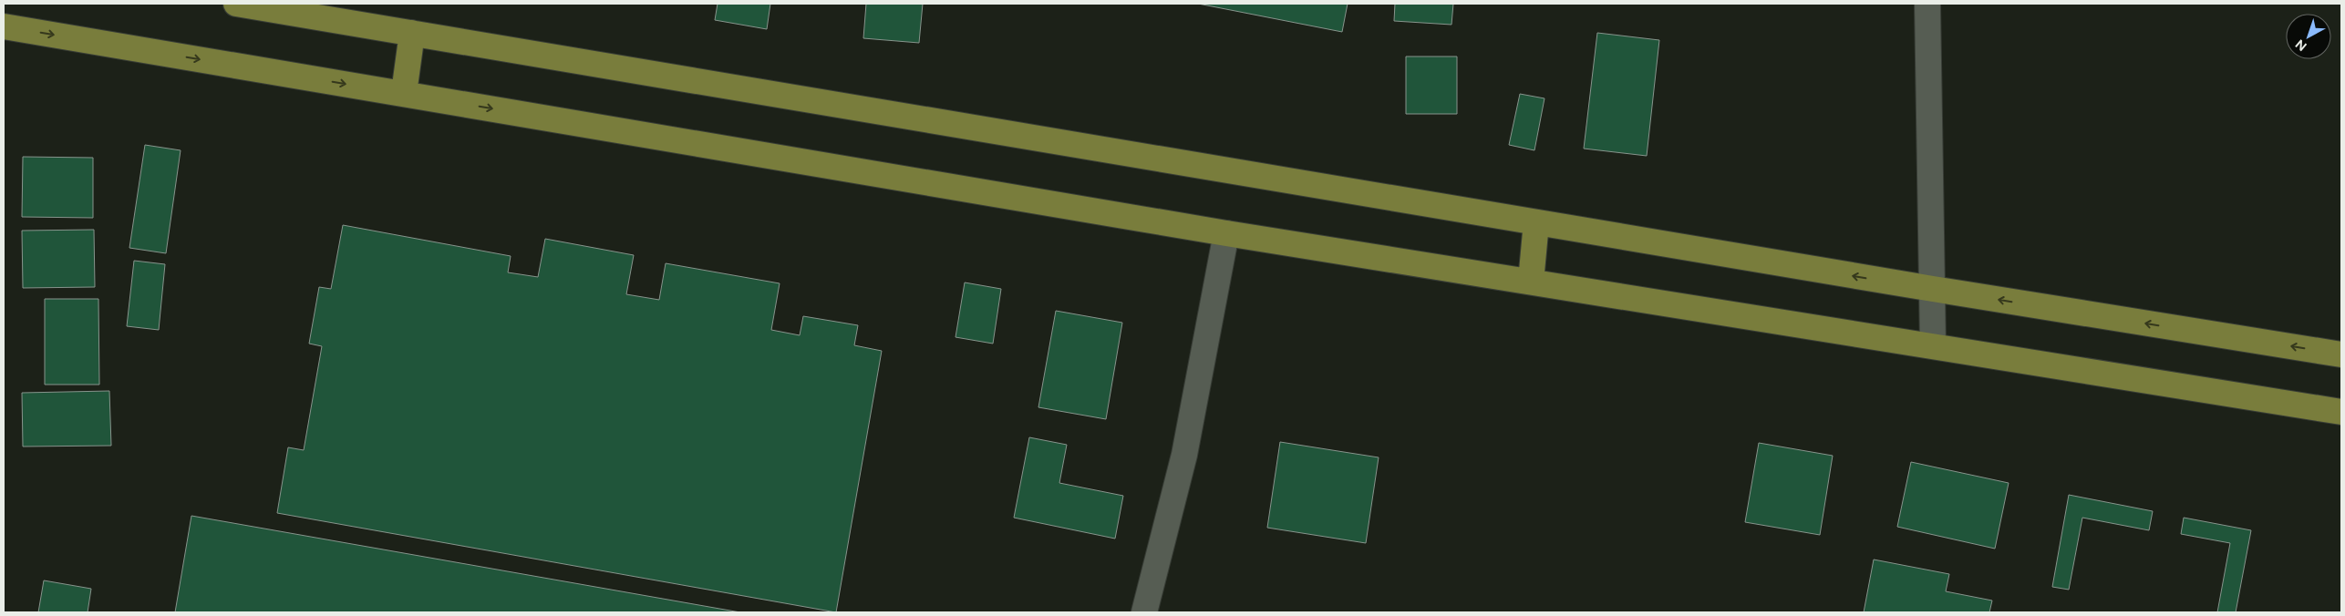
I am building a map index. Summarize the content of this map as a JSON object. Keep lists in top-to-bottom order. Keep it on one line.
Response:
{"north":"bottom left"}
